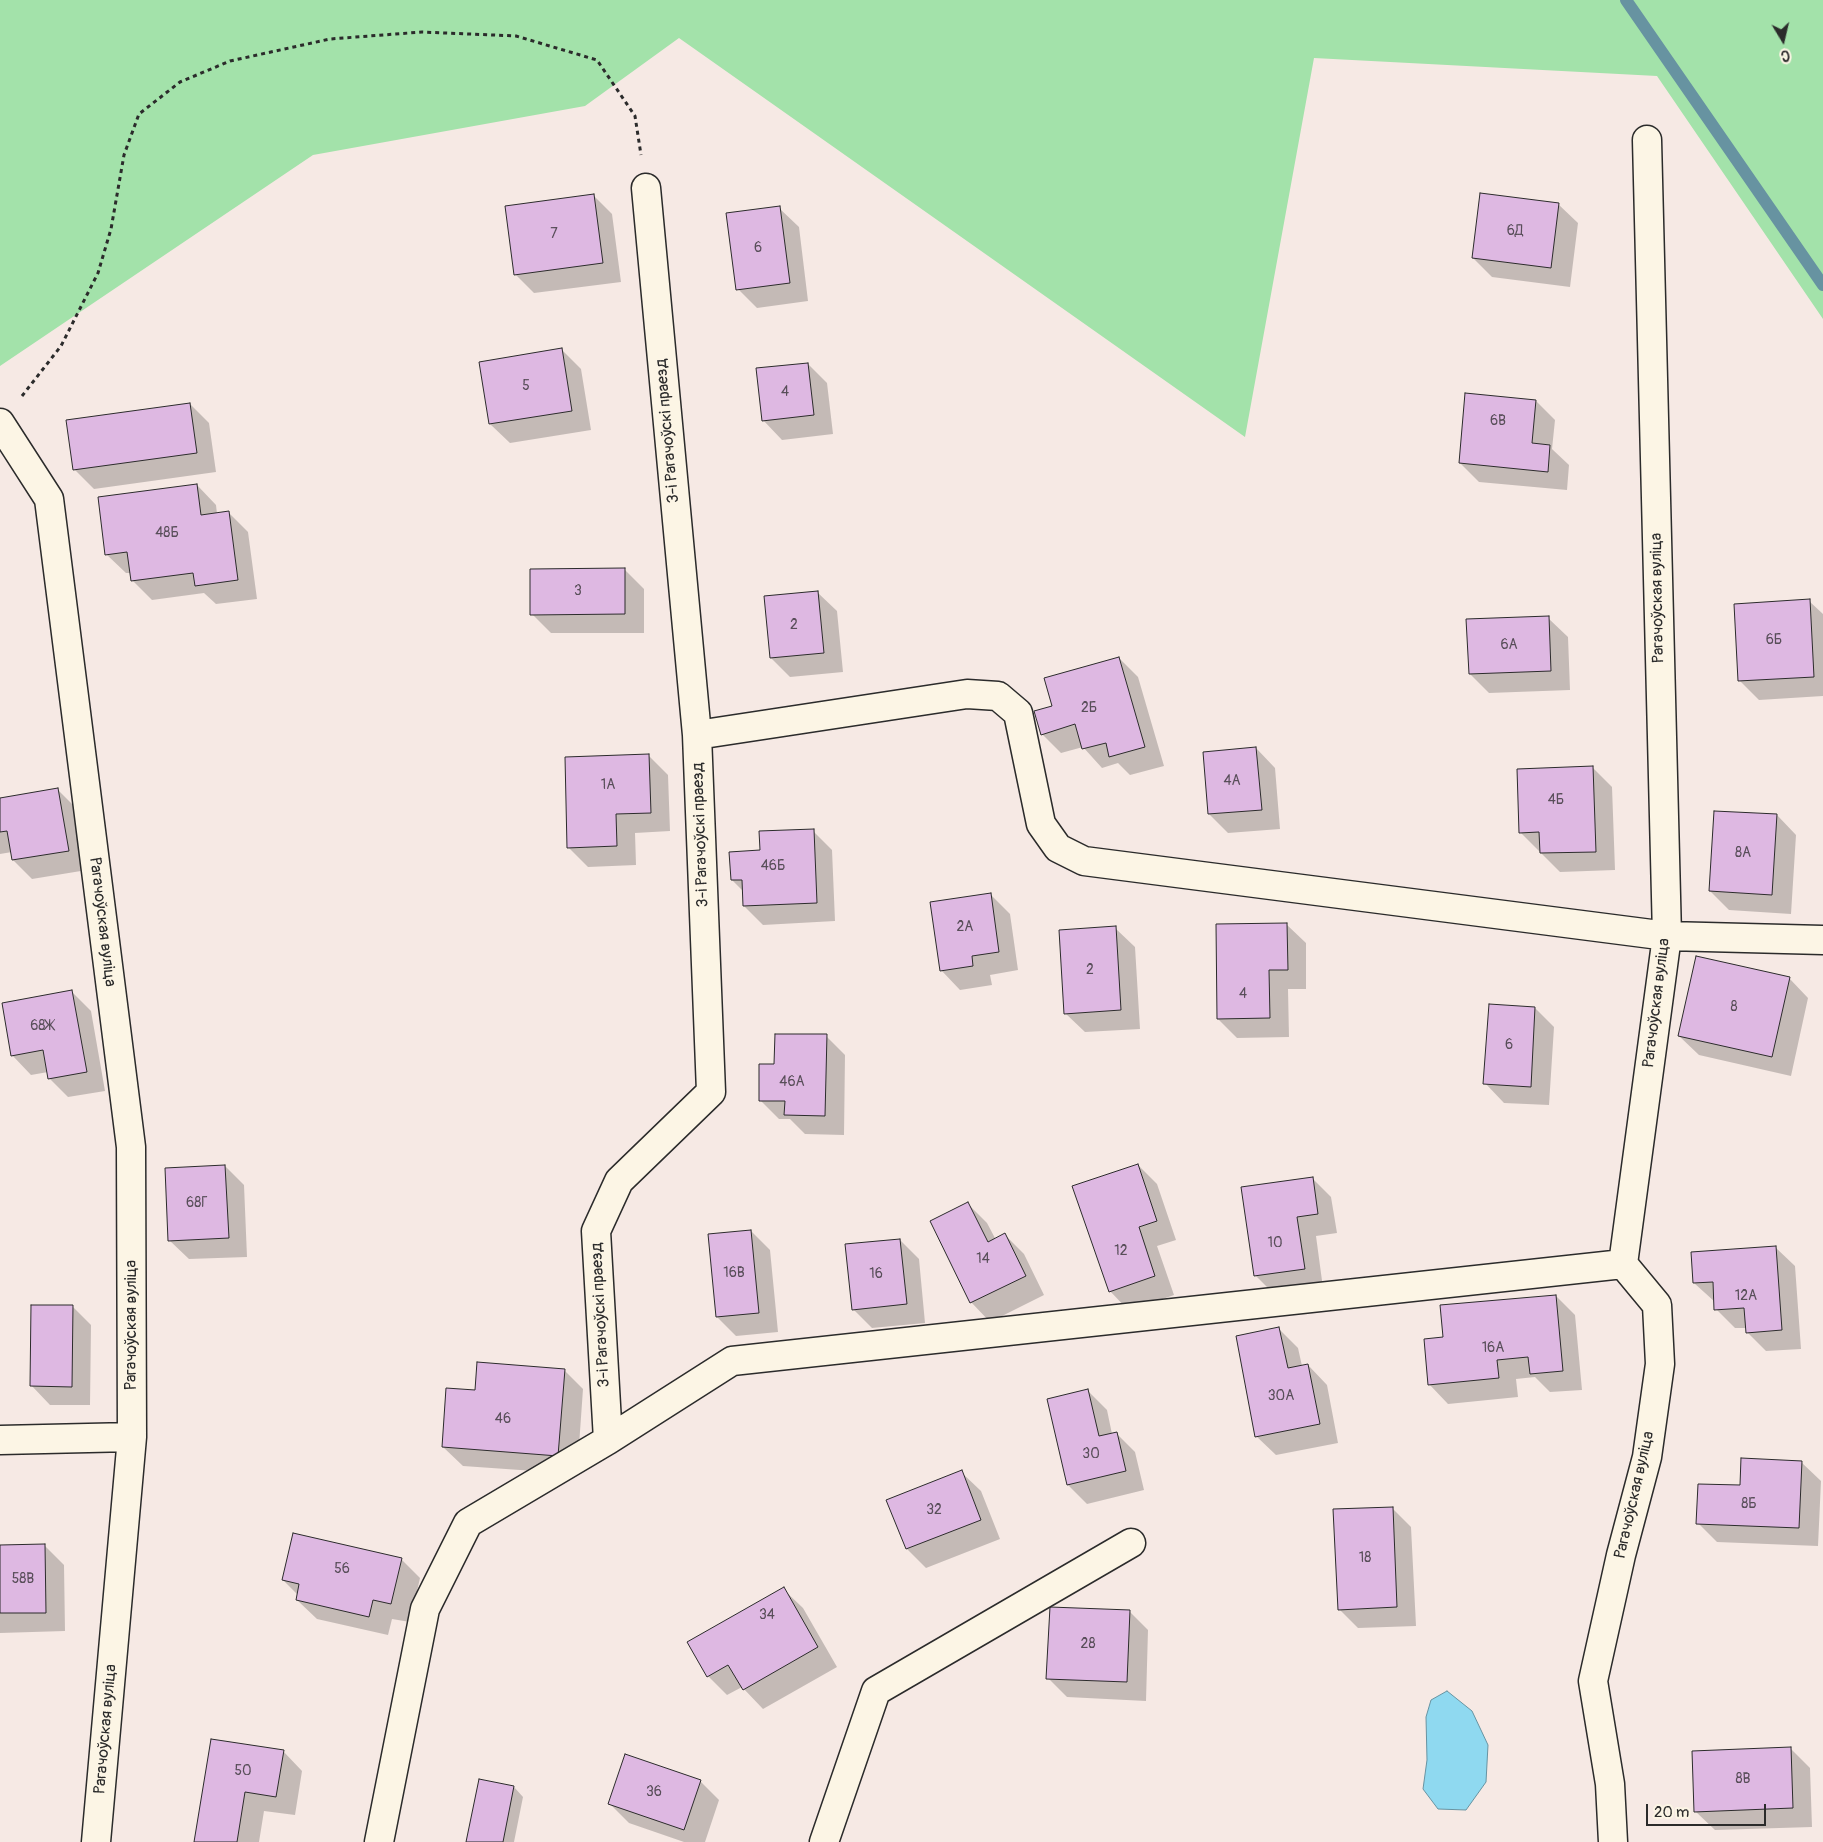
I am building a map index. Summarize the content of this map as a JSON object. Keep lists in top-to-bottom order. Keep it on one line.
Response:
{"streets":{"street":["3-і Рагачоўскі праезд","Рагачоўская вуліца"]},"house_numbers":["6Д","7","6","5","4","6В","48Б","3","2","6Б","6А","2Б","4А","1А","4Б","8А","46Б","2А","2","4","8","68Ж","6","46А","68Г","10","12","14","16В","16","12А","16А","30А","46","30","8Б","32","18","56","58В","34","28","50","8В","36"],"scale_bar":"20 m","north":"bottom"}
